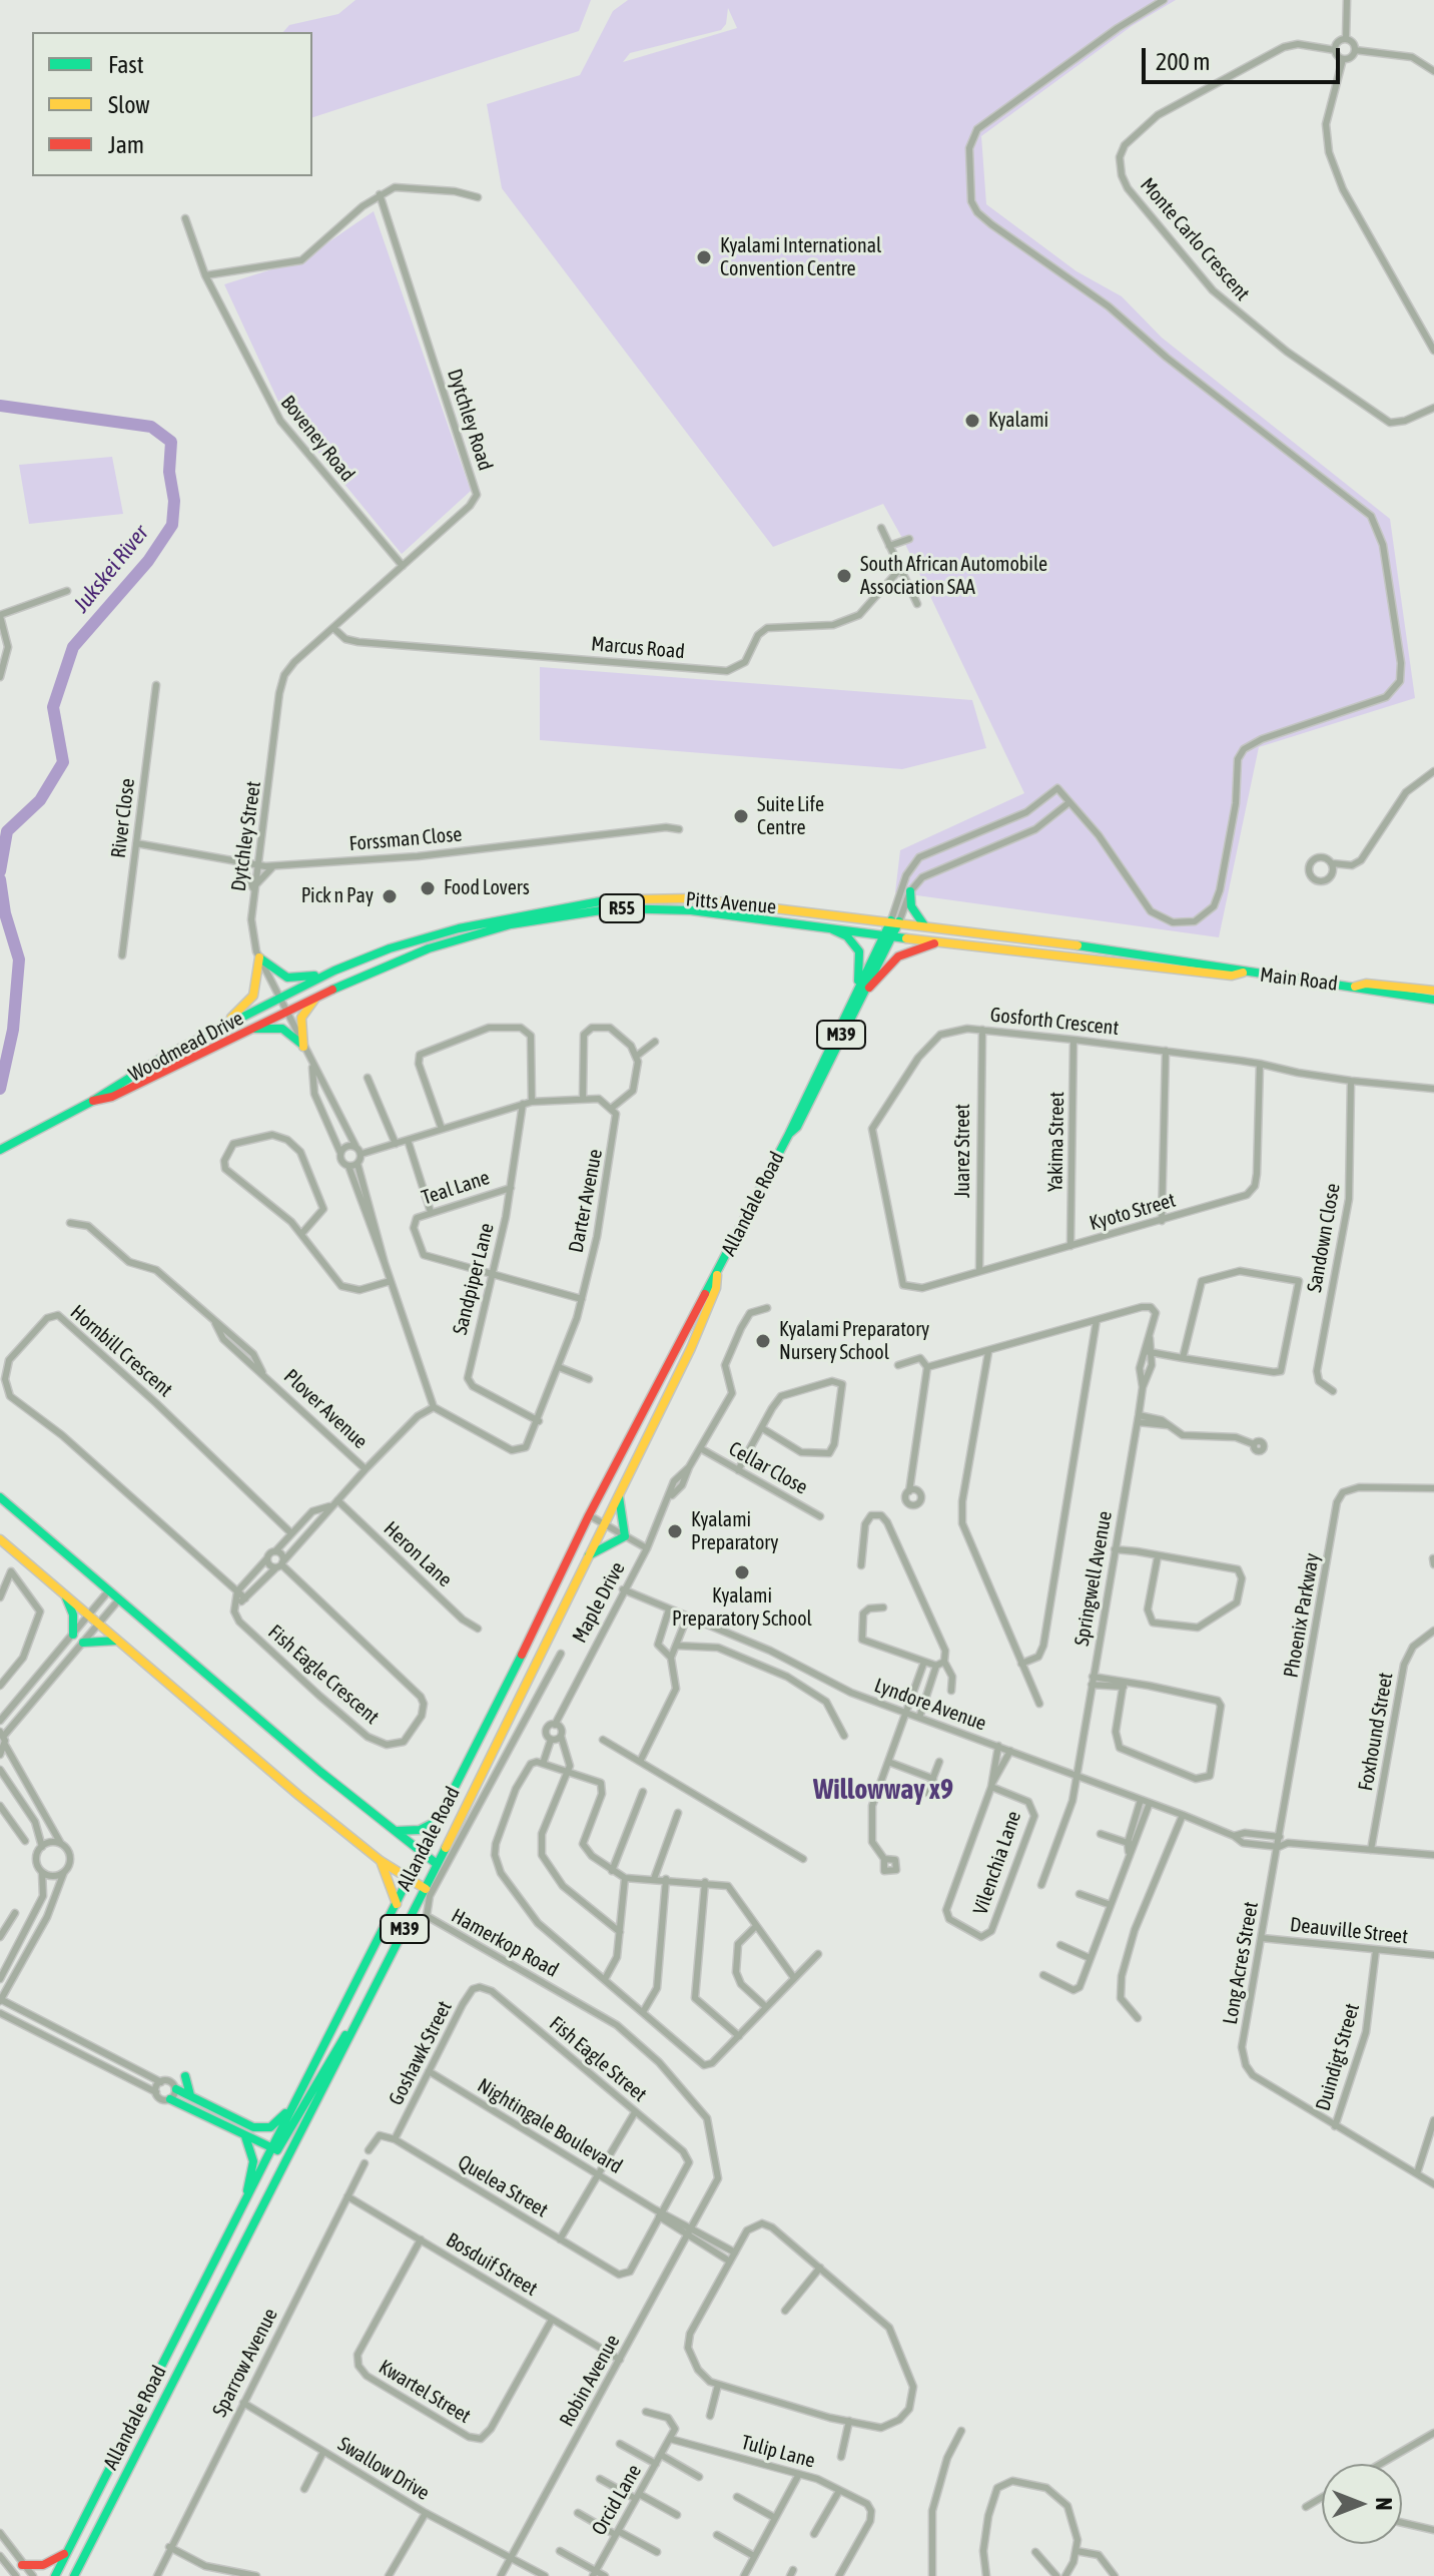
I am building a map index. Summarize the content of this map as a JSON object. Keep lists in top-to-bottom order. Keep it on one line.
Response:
{"streets":{"main road":["Pitts Avenue","R55","Main Road","M39","Woodmead Drive","Allandale Road"],"street":["Monte Carlo Crescent","Dytchley Road","Boveney Road","Marcus Road","River Close","Dytchley Street","Forssman Close","Gosforth Crescent","Yakima Street","Juarez Street","Teal Lane","Darter Avenue","Kyoto Street","Sandown Close","Sandpiper Lane","Hornbill Crescent","Plover Avenue","Cellar Close","Heron Lane","Springwell Avenue","Maple Drive","Phoenix Parkway","Fish Eagle Crescent","Lyndore Avenue","Foxhound Street","Vilenchia Lane","Deauville Street","Hamerkop Road","Long Acres Street","Goshawk Street","Duindigt Street","Fish Eagle Street","Nightingale Boulevard","Quelea Street","Bosduif Street","Sparrow Avenue","Robin Avenue","Kwartel Street","Tulip Lane","Swallow Drive","Orcid Lane"]},"crossings":[["Dytchley Road","Boveney Road"],["Dytchley Road","Marcus Road"],["Dytchley Road","Dytchley Street"],["River Close","Forssman Close"],["Dytchley Street","Forssman Close"],["Dytchley Street","Pitts Avenue"],["Dytchley Street","Woodmead Drive"],["Pitts Avenue","Main Road"],["Pitts Avenue","Woodmead Drive"],["Pitts Avenue","Allandale Road"],["Gosforth Crescent","Yakima Street"],["Gosforth Crescent","Juarez Street"],["Gosforth Crescent","Kyoto Street"],["Gosforth Crescent","Sandown Close"],["Yakima Street","Kyoto Street"],["Juarez Street","Kyoto Street"],["Teal Lane","Sandpiper Lane"],["Darter Avenue","Sandpiper Lane"],["Cellar Close","Maple Drive"],["Springwell Avenue","Lyndore Avenue"],["Maple Drive","Lyndore Avenue"],["Phoenix Parkway","Lyndore Avenue"],["Phoenix Parkway","Long Acres Street"],["Lyndore Avenue","Vilenchia Lane"],["Lyndore Avenue","Long Acres Street"],["Deauville Street","Long Acres Street"],["Deauville Street","Duindigt Street"],["Hamerkop Road","Robin Avenue"],["Long Acres Street","Duindigt Street"],["Goshawk Street","Fish Eagle Street"],["Goshawk Street","Nightingale Boulevard"],["Goshawk Street","Quelea Street"],["Fish Eagle Street","Nightingale Boulevard"],["Fish Eagle Street","Quelea Street"],["Nightingale Boulevard","Quelea Street"],["Nightingale Boulevard","Robin Avenue"],["Bosduif Street","Sparrow Avenue"],["Bosduif Street","Robin Avenue"],["Bosduif Street","Kwartel Street"],["Sparrow Avenue","Swallow Drive"],["Robin Avenue","Swallow Drive"],["Tulip Lane","Orcid Lane"]],"districts":["Willowway x9"],"water":["Jukskei River"],"places":["Kyalami International Convention Centre","Kyalami","South African Automobile Association SAA","Suite Life Centre","Food Lovers","Pick n Pay","Kyalami Preparatory Nursery School","Kyalami Preparatory","Kyalami Preparatory School"],"legend":["Fast","Slow","Jam"],"scale_bar":"200 m","north":"right"}
